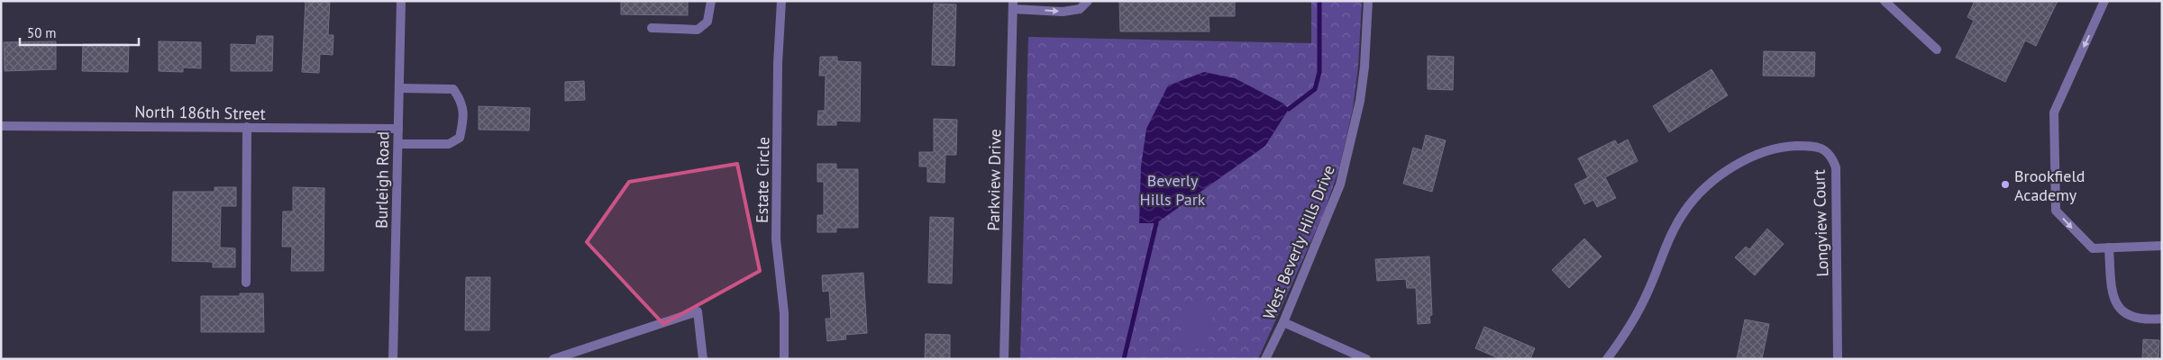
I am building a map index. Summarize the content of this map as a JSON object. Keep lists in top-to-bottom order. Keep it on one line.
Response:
{"streets":{"street":["North 186th Street","Burleigh Road","Estate Circle","Parkview Drive","Longview Court","West Beverly Hills Drive"]},"crossings":[["North 186th Street","Burleigh Road"]],"parks":["Beverly Hills Park"],"places":["Brookfield Academy"],"scale_bar":"50 m"}
